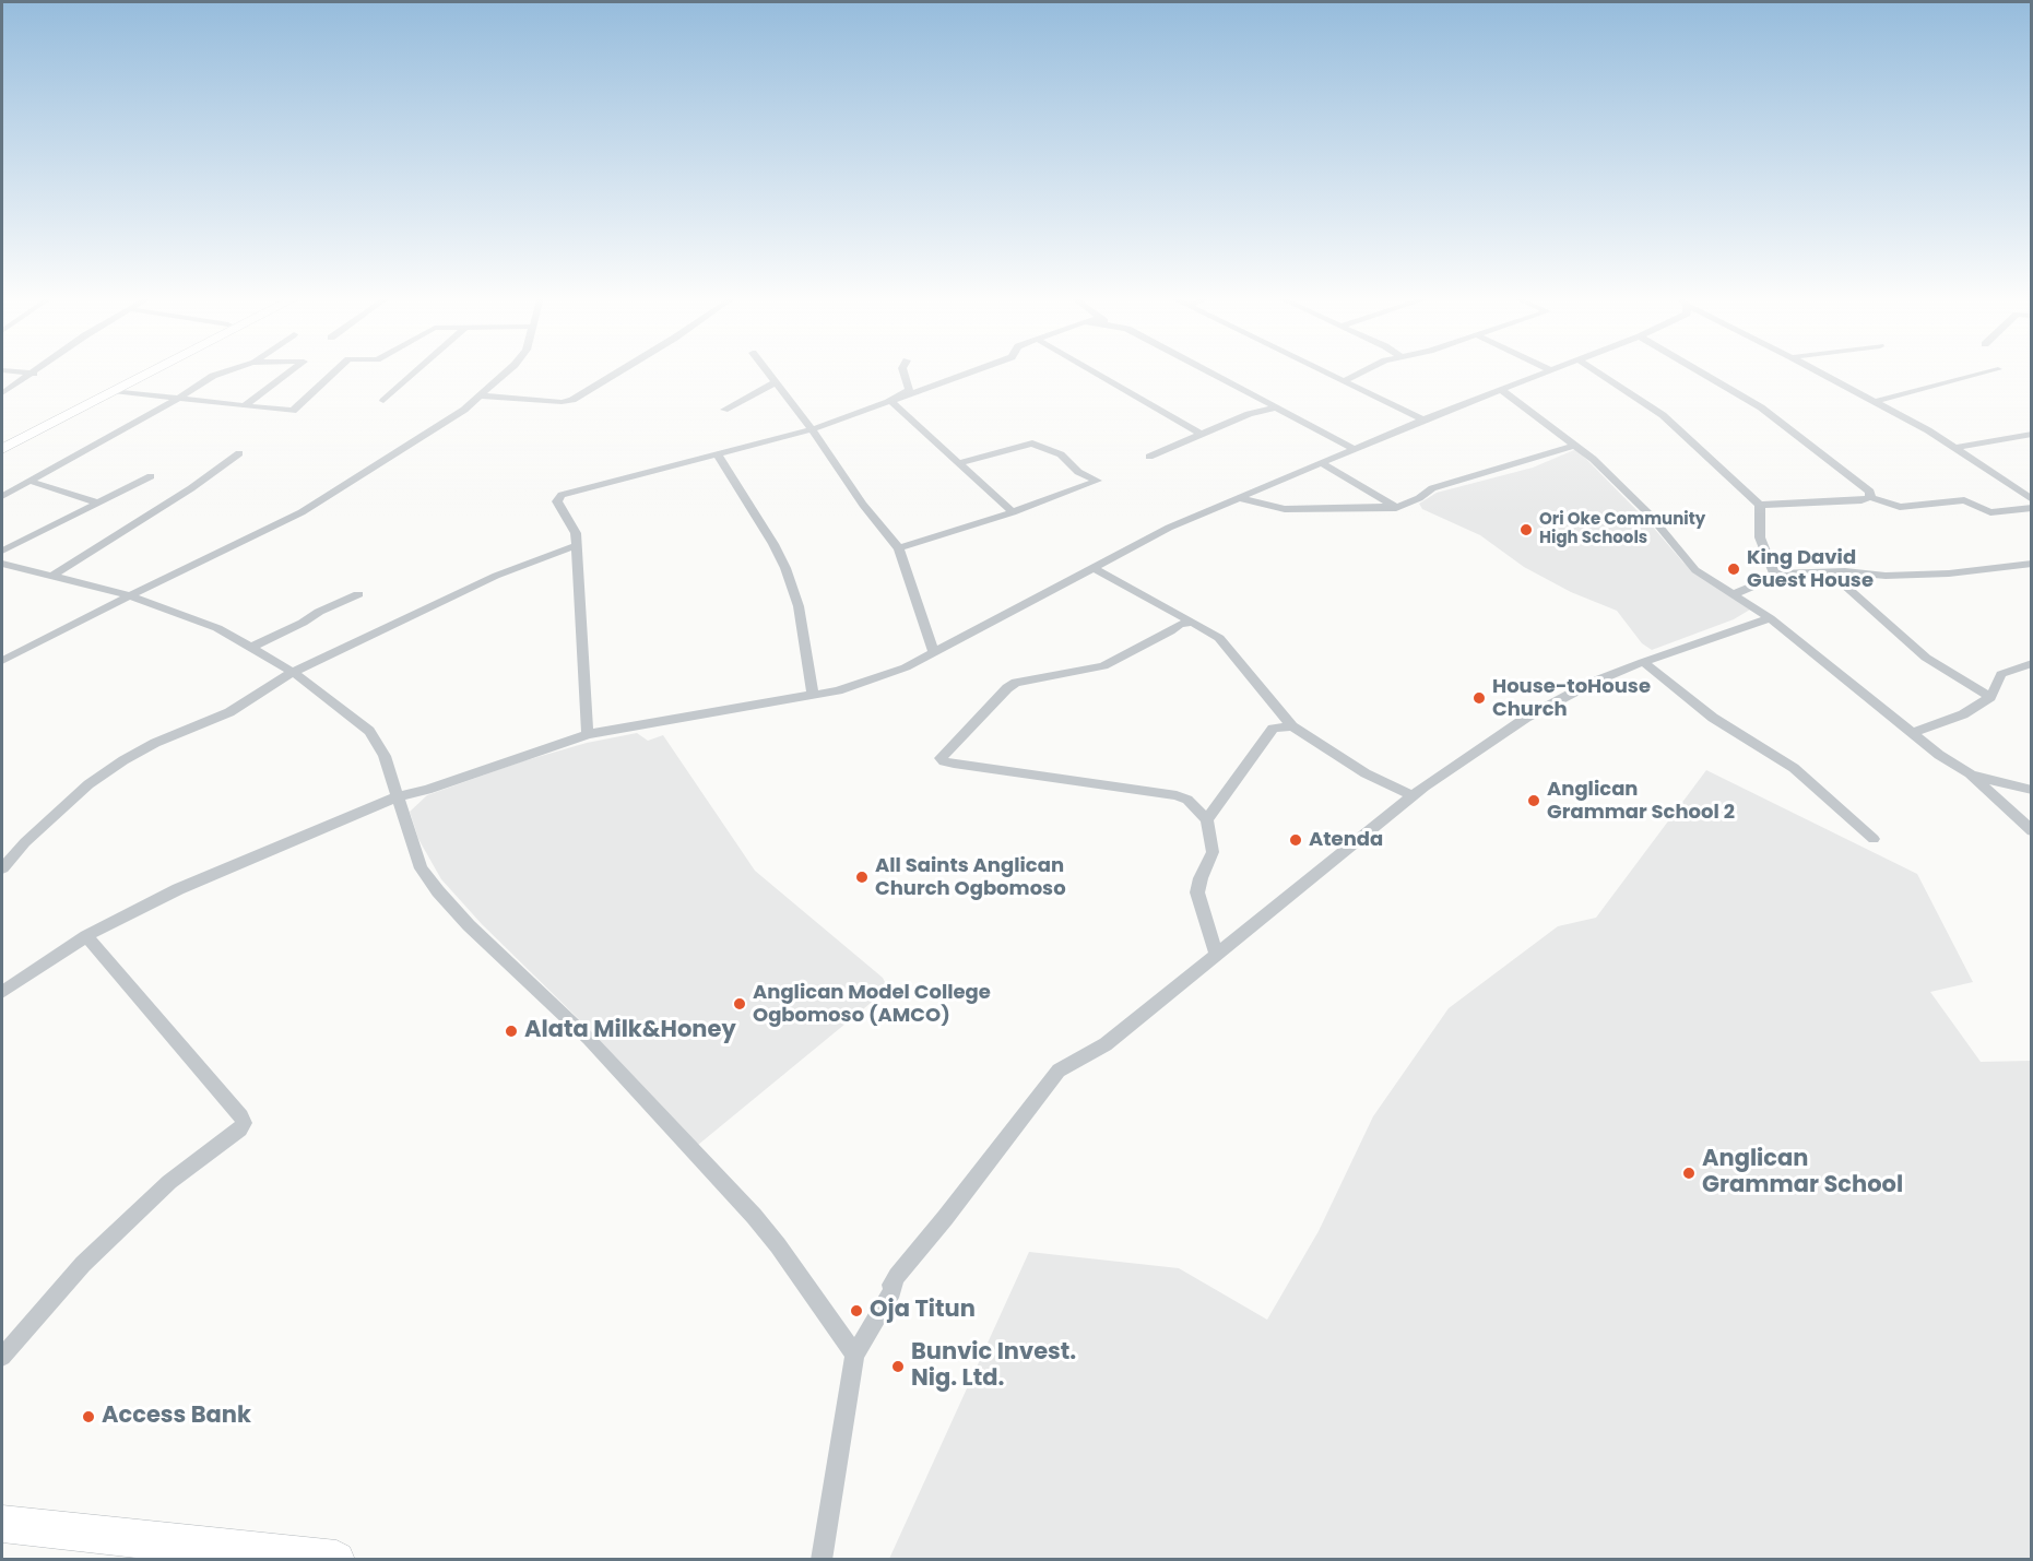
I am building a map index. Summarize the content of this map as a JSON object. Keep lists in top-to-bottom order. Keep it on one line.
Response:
{"places":["Ori Oke Community High Schools","King David Guest House","House-toHouse Church","Anglican Grammar School 2","Atenda","All Saints Anglican Church Ogbomoso","Anglican Model College Ogbomoso (AMCO)","Alata Milk&Honey","Anglican Grammar School","Oja Titun","Bunvic Invest. Nig. Ltd.","Access Bank"]}
